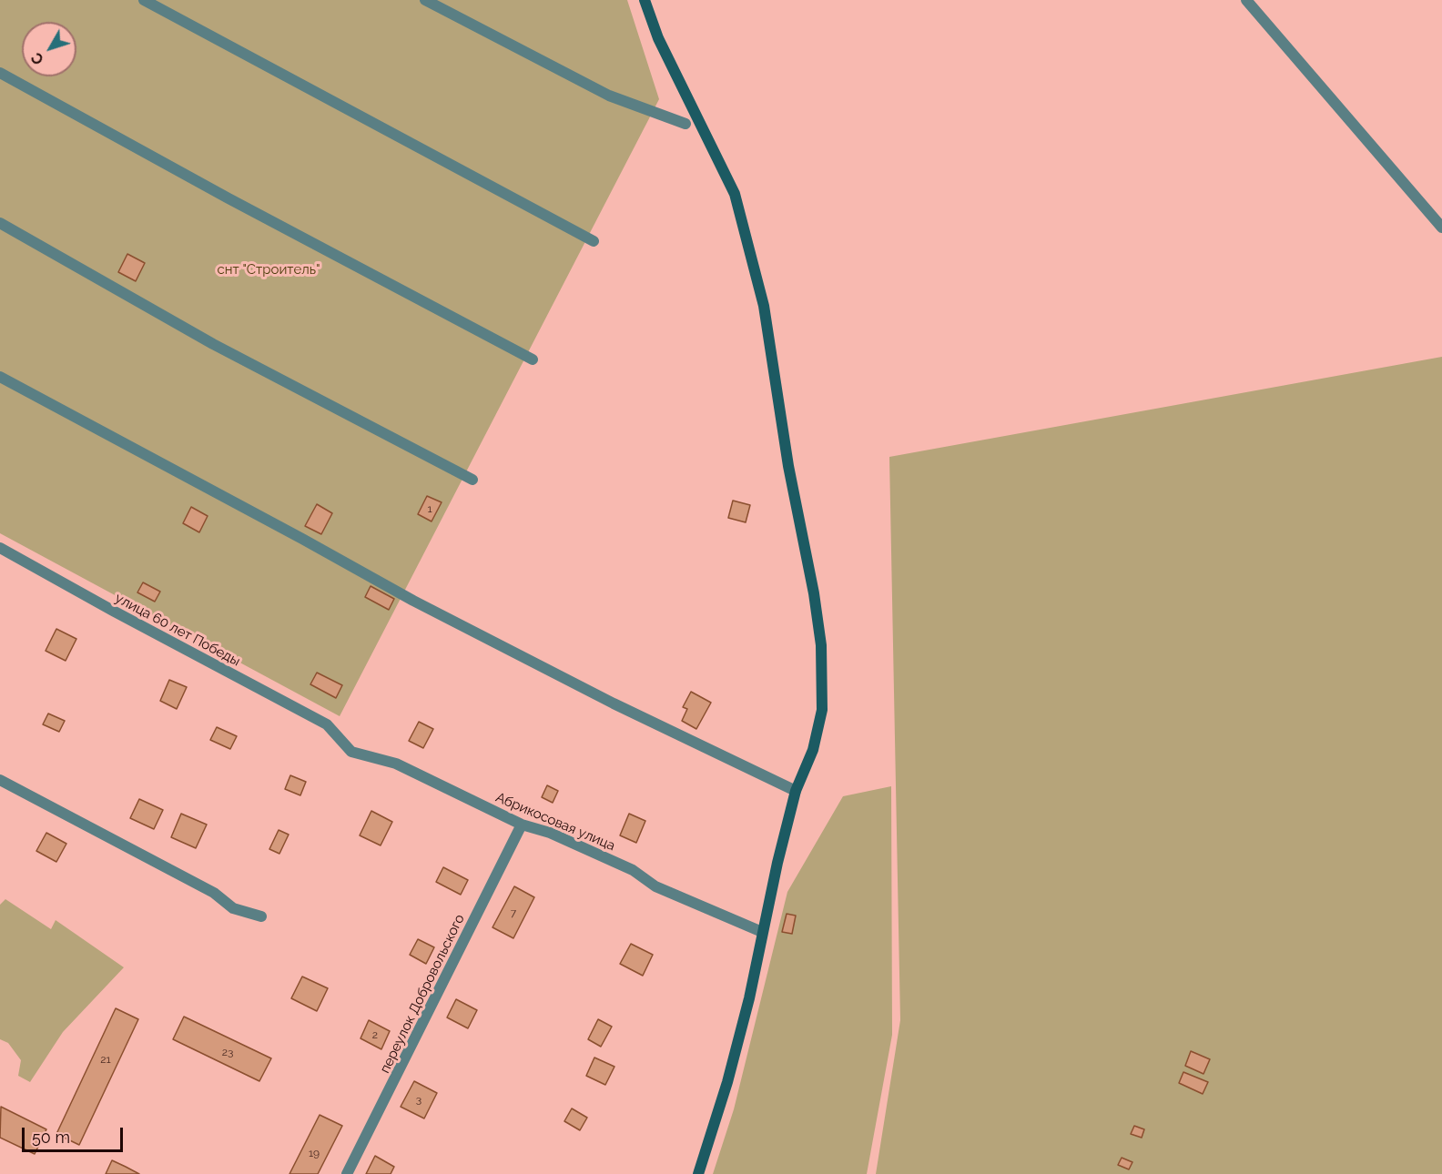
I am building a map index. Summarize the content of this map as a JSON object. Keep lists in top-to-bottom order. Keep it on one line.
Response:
{"streets":{"street":["улица 60 лет Победы","Абрикосовая улица","переулок Добровольского"]},"crossings":[["улица 60 лет Победы","Абрикосовая улица"],["Абрикосовая улица","переулок Добровольского"]],"parks":["снт \"Строитель\""],"house_numbers":["1","7","2","23","21","3","19"],"scale_bar":"50 m","north":"bottom left"}
